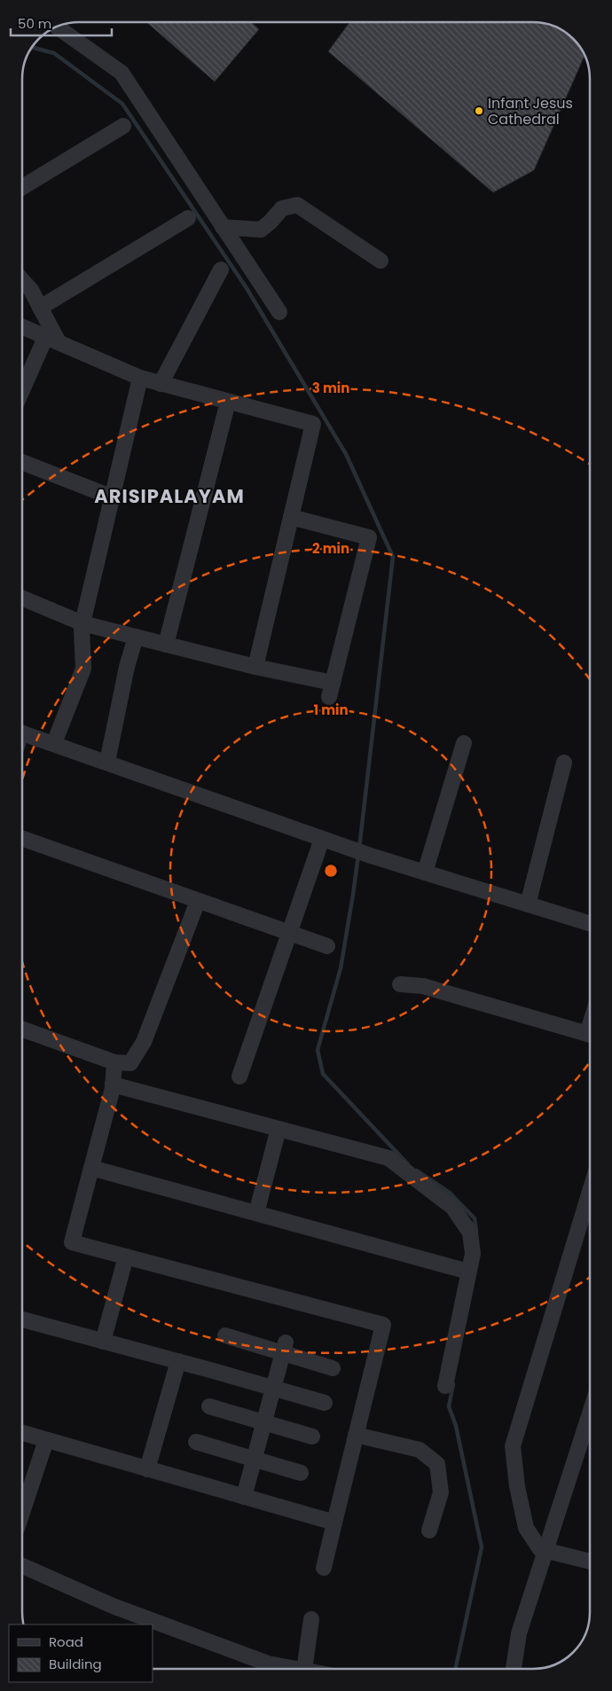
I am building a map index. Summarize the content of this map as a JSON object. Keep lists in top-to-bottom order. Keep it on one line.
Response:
{"districts":["ARISIPALAYAM"],"places":["Infant Jesus Cathedral"],"legend":["Road","Building"],"scale_bar":"50 m","rings":["3 min","2 min","1 min"]}
